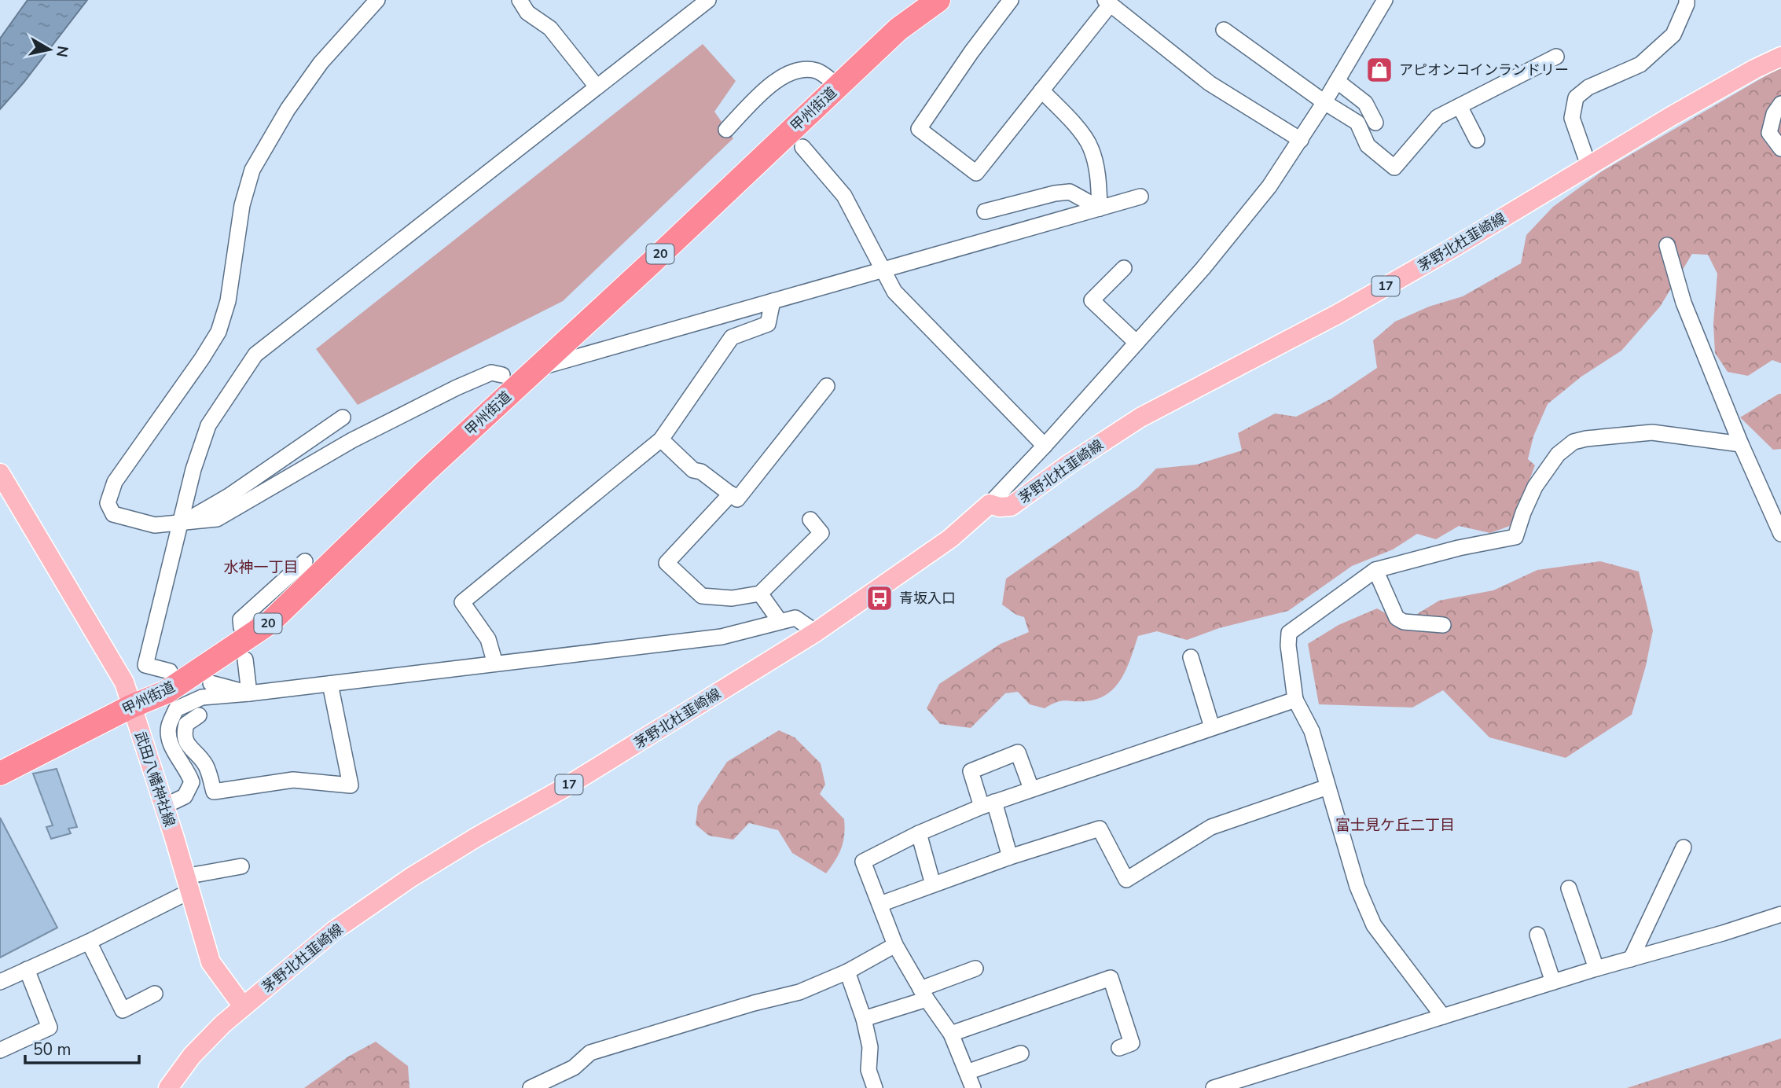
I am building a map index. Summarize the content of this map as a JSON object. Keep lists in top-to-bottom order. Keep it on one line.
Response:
{"streets":{"highway":["甲州街道","20"],"main road":["茅野北杜韮崎線","17","武田八幡神社線"]},"crossings":[["甲州街道","武田八幡神社線"],["茅野北杜韮崎線","武田八幡神社線"]],"districts":["水神一丁目","富士見ケ丘二丁目"],"places":{"shop":["アピオンコインランドリー"],"bus stop":["青坂入口"]},"scale_bar":"50 m","north":"right"}
